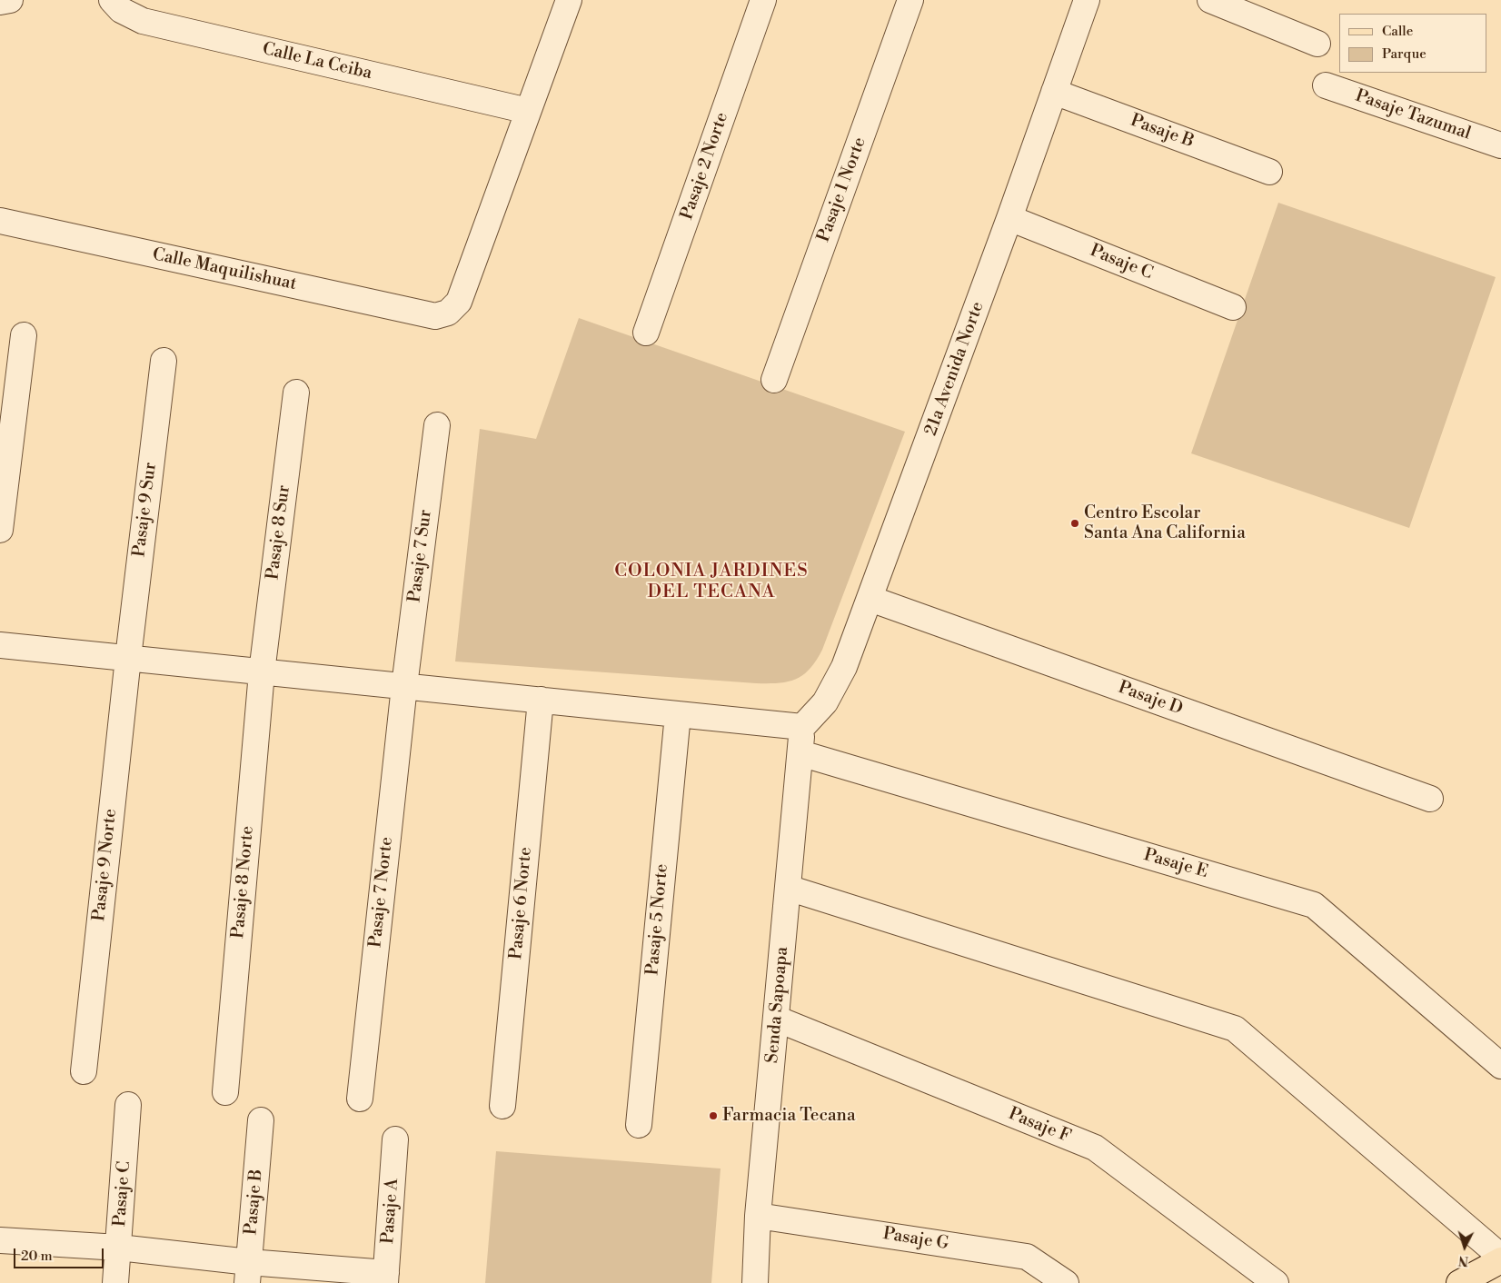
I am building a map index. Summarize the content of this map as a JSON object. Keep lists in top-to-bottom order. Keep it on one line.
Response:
{"streets":{"street":["Calle La Ceiba","Pasaje Tazumal","Pasaje B","Pasaje 2 Norte","Pasaje 1 Norte","Pasaje C","Calle Maquilishuat","21a Avenida Norte","Pasaje 9 Sur","Pasaje 8 Sur","Pasaje 7 Sur","Pasaje D","Pasaje E","Pasaje 9 Norte","Pasaje 8 Norte","Pasaje 7 Norte","Pasaje 6 Norte","Pasaje 5 Norte","Senda Sapoapa","Pasaje F","Pasaje A","Pasaje G"]},"crossings":[["Calle La Ceiba","Calle Maquilishuat"],["Pasaje B","21a Avenida Norte"],["Pasaje C","21a Avenida Norte"],["21a Avenida Norte","Pasaje D"],["21a Avenida Norte","Senda Sapoapa"],["Pasaje 9 Sur","Pasaje 9 Norte"],["Pasaje 8 Sur","Pasaje 8 Norte"],["Pasaje 7 Sur","Pasaje 7 Norte"],["Pasaje E","Senda Sapoapa"],["Senda Sapoapa","Pasaje F"],["Senda Sapoapa","Pasaje G"]],"districts":["COLONIA JARDINES DEL TECANA"],"places":["Centro Escolar Santa Ana California","Farmacia Tecana"],"legend":["Calle","Parque"],"scale_bar":"20 m","north":"bottom"}
